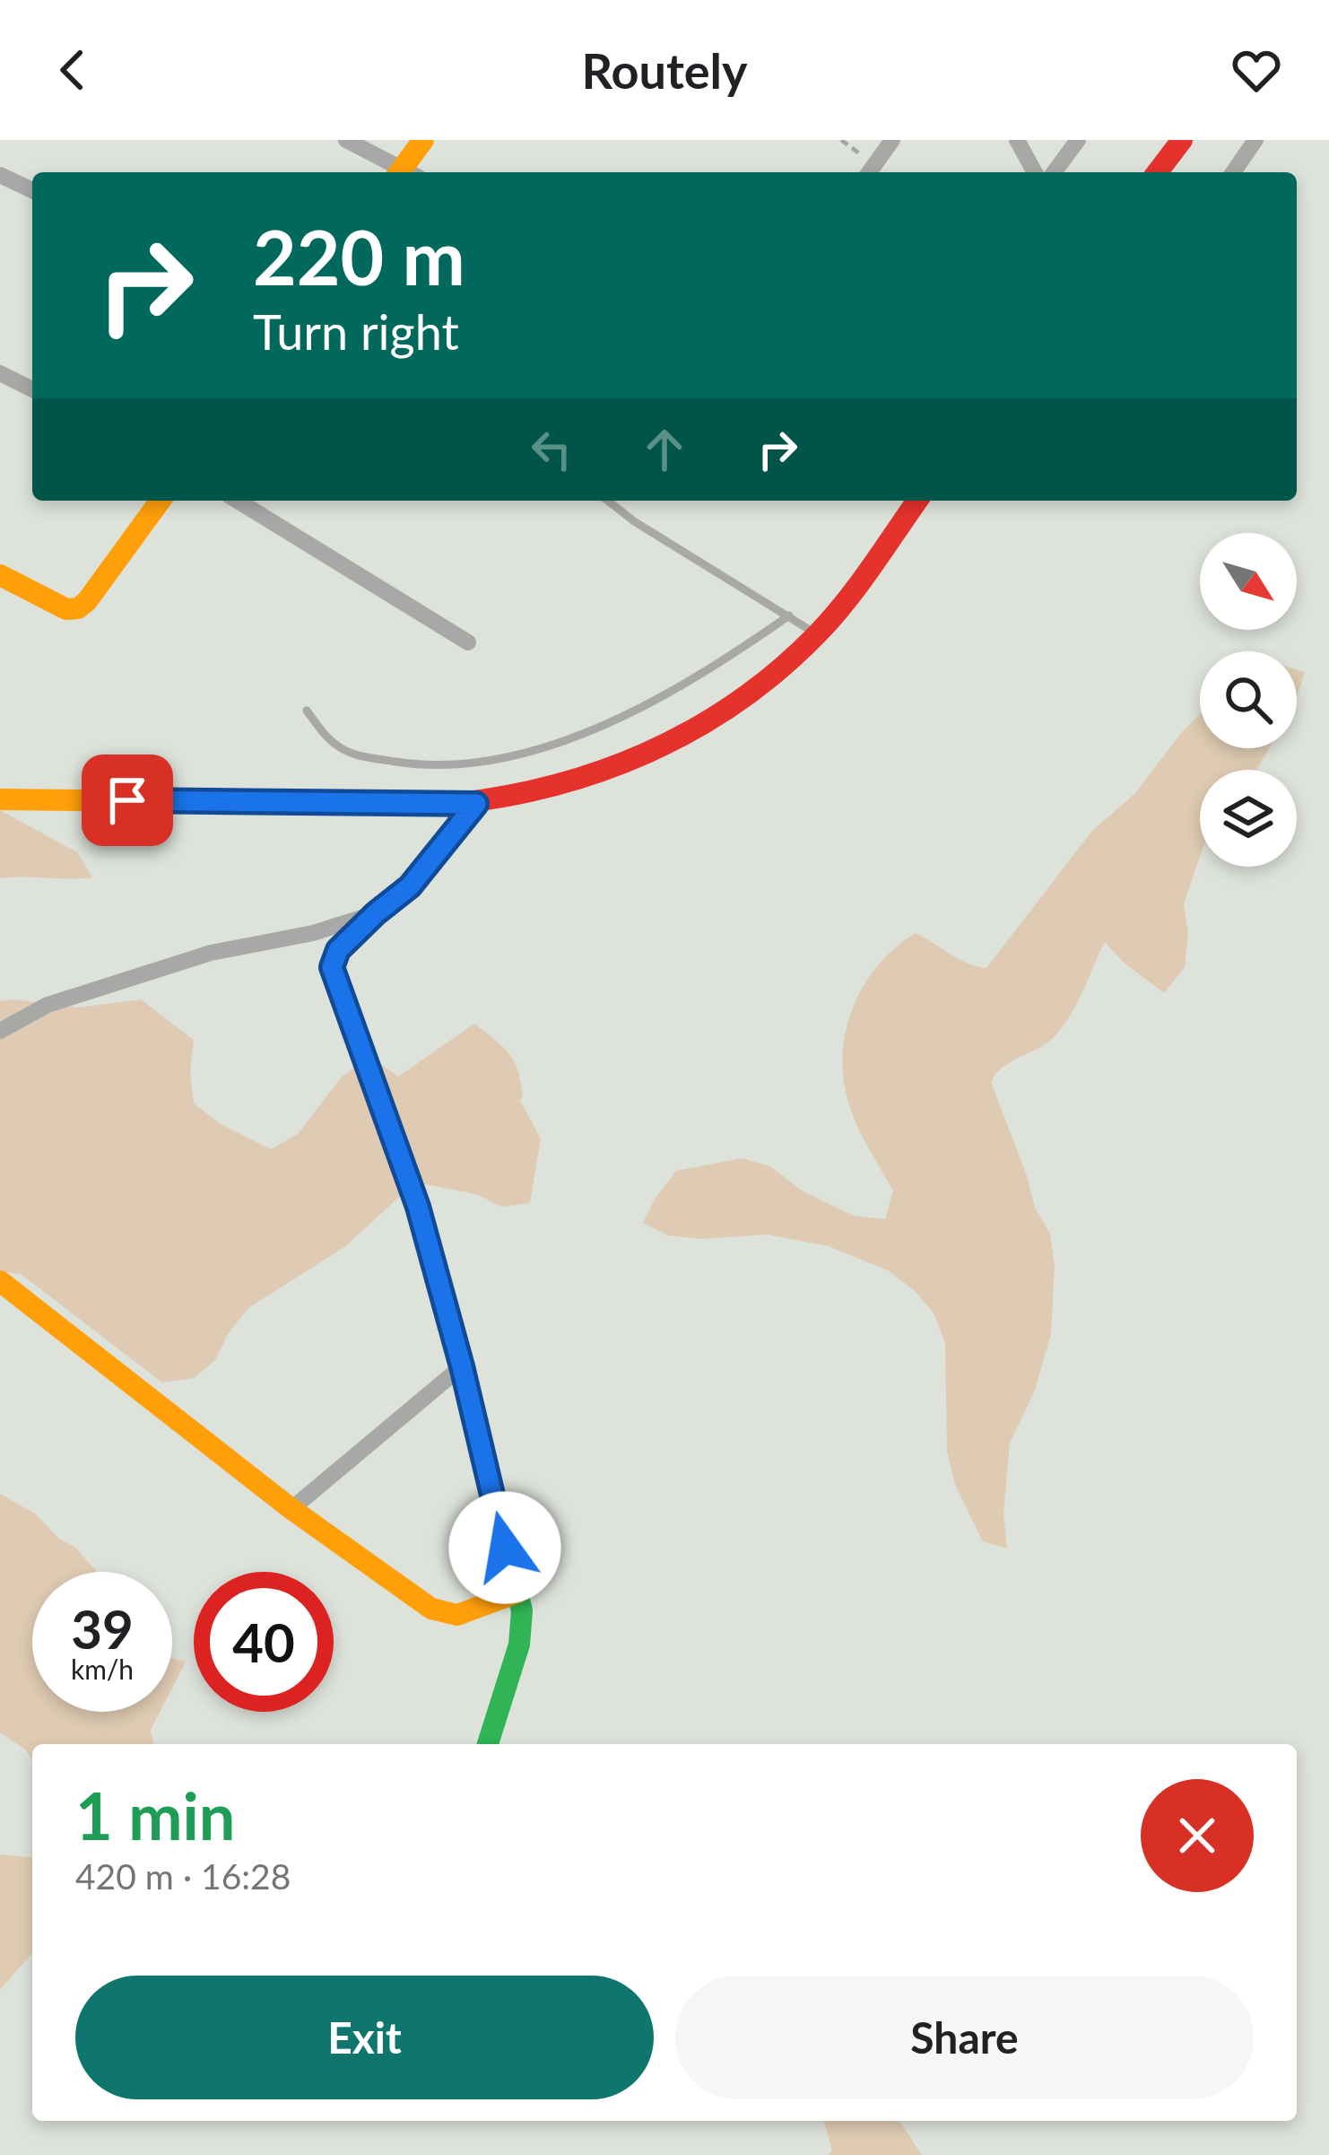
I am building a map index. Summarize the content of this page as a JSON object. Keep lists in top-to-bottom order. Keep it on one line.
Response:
{"north":"bottom right","page":{"header":"Routely","turn":["220 m","Turn right"],"speed":"39 km/h","limit":"40","heading":["1 min","420 m · 16:28"],"buttons":["Exit","Share"]}}
